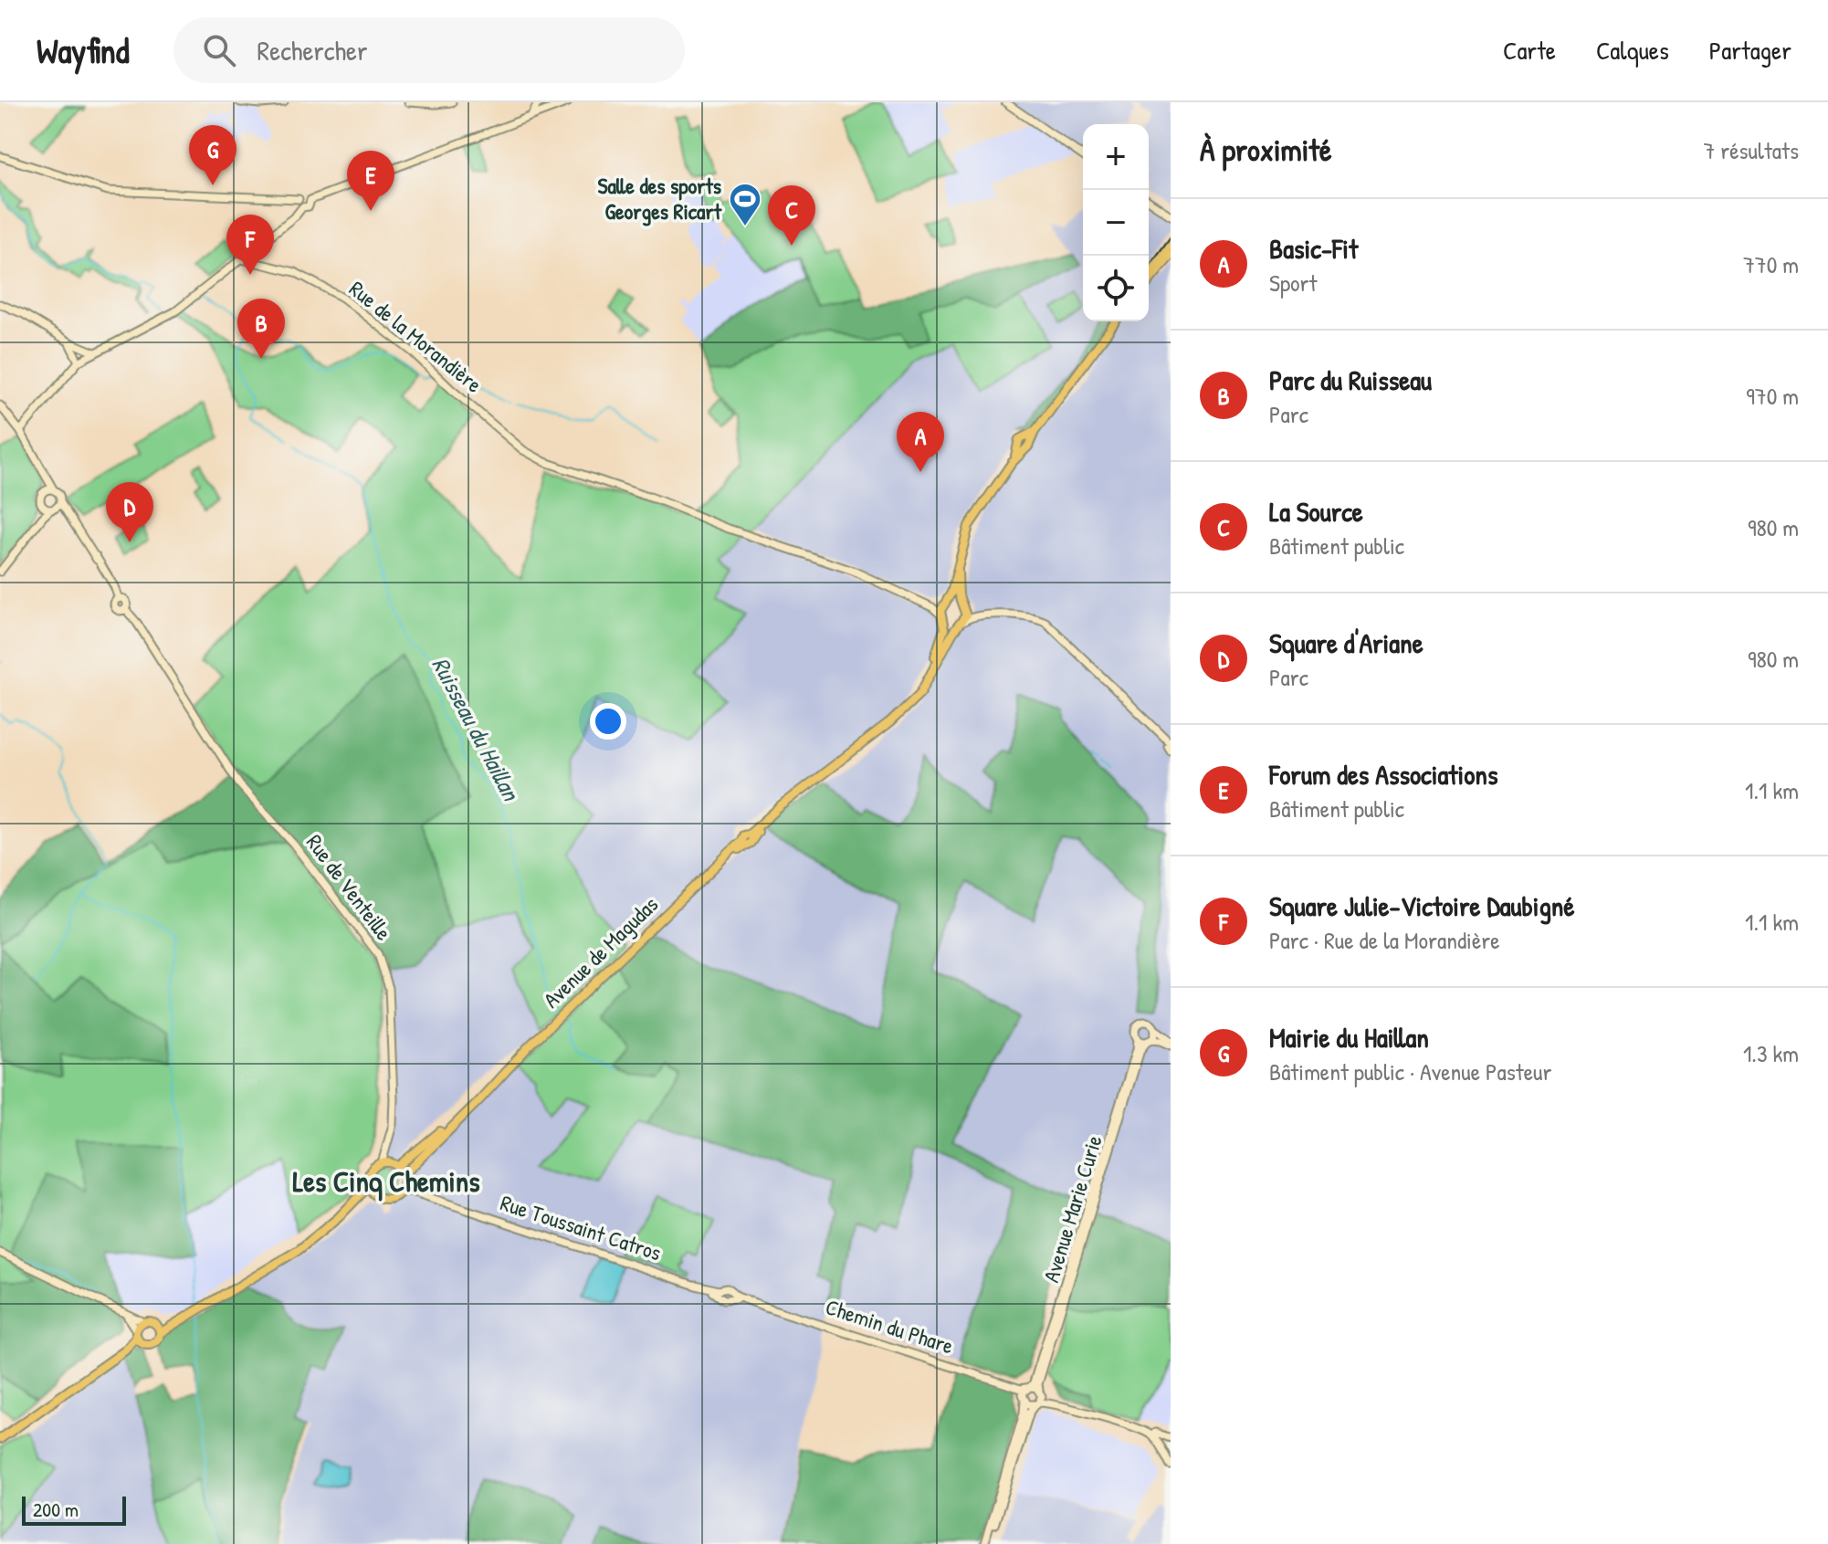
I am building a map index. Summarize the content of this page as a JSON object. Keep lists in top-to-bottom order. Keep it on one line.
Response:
{"streets":{"main road":["Avenue de Magudas"],"street":["Rue de la Morandière","Rue de Venteille","Avenue Marie Curie","Rue Toussaint Catros","Chemin du Phare"]},"crossings":[["Rue de Venteille","Avenue de Magudas"],["Rue de Venteille","Rue Toussaint Catros"],["Avenue de Magudas","Rue Toussaint Catros"],["Avenue Marie Curie","Chemin du Phare"],["Rue Toussaint Catros","Chemin du Phare"]],"districts":["Les Cinq Chemins"],"water":["Ruisseau du Haillan"],"places":{"sports":["Salle des sports Georges Ricart"]},"scale_bar":"200 m","page":{"header":"Wayfind","search":"Rechercher","nav":["Carte","Calques","Partager"],"heading":["À proximité","7 résultats"],"map_buttons":["+","−"],"pins":["G","E","C","F","B","A","D"],"list":[{"mark":"A","name":"Basic-Fit","note":"Sport","value":"770 m"},{"mark":"B","name":"Parc du Ruisseau","note":"Parc","value":"970 m"},{"mark":"C","name":"La Source","note":"Bâtiment public","value":"980 m"},{"mark":"D","name":"Square d'Ariane","note":"Parc","value":"980 m"},{"mark":"E","name":"Forum des Associations","note":"Bâtiment public","value":"1.1 km"},{"mark":"F","name":"Square Julie-Victoire Daubigné","note":"Parc · Rue de la Morandière","value":"1.1 km"},{"mark":"G","name":"Mairie du Haillan","note":"Bâtiment public · Avenue Pasteur","value":"1.3 km"}],"scale":"200 m"}}
